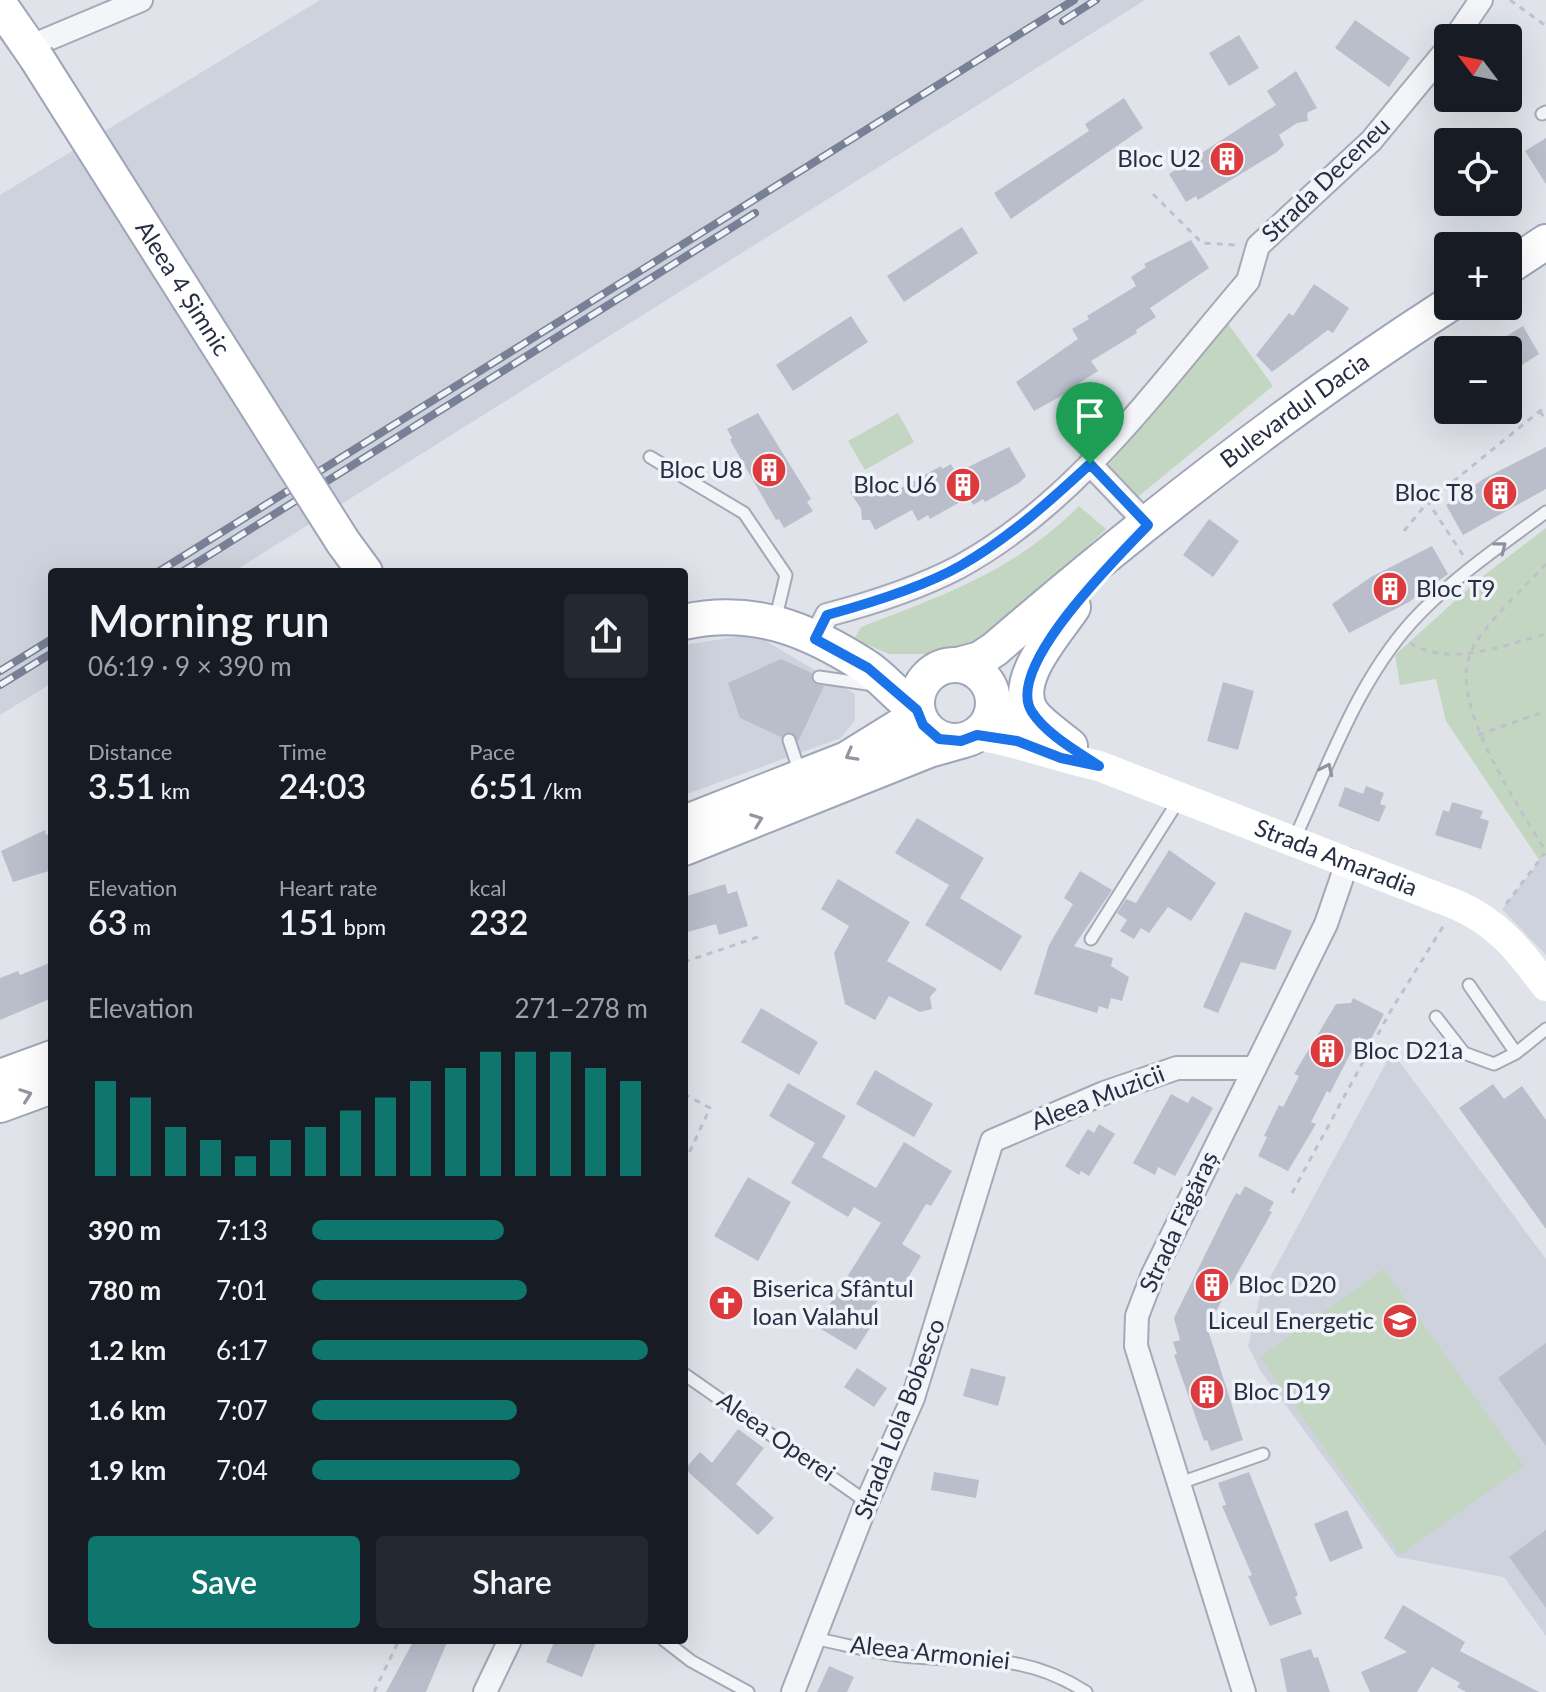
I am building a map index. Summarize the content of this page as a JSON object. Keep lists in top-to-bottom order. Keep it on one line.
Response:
{"streets":{"main road":["Aleea 4 Șimnic","Bulevardul Dacia","Strada Amaradia"],"street":["Strada Deceneu","Aleea Muzicii","Strada Făgăraș","Strada Lola Bobesco"],"lane":["Aleea Operei","Aleea Armoniei"]},"crossings":[["Bulevardul Dacia","Strada Amaradia"],["Strada Amaradia","Strada Făgăraș"],["Aleea Muzicii","Strada Făgăraș"],["Aleea Muzicii","Strada Lola Bobesco"],["Strada Lola Bobesco","Aleea Operei"],["Strada Lola Bobesco","Aleea Armoniei"]],"places":{"building":["Bloc U2","Bloc U8","Bloc U6","Bloc T8","Bloc T9","Bloc D21a","Bloc D20","Bloc D19"],"church":["Biserica Sfântul Ioan Valahul"],"school or university":["Liceul Energetic"]},"north":"top left","page":{"map_buttons":["+","−"],"heading":["Morning run","06:19 · 9 × 390 m"],"stats":[["Distance","3.51 km"],["Time","24:03"],["Pace","6:51 /km"],["Elevation","63 m"],["Heart rate","151 bpm"],["kcal","232"]],"chart":["Elevation","271–278 m"],"list":[{"name":"390 m","note":"7:13"},{"name":"780 m","note":"7:01"},{"name":"1.2 km","note":"6:17"},{"name":"1.6 km","note":"7:07"},{"name":"1.9 km","note":"7:04"}],"buttons":["Save","Share"]}}
